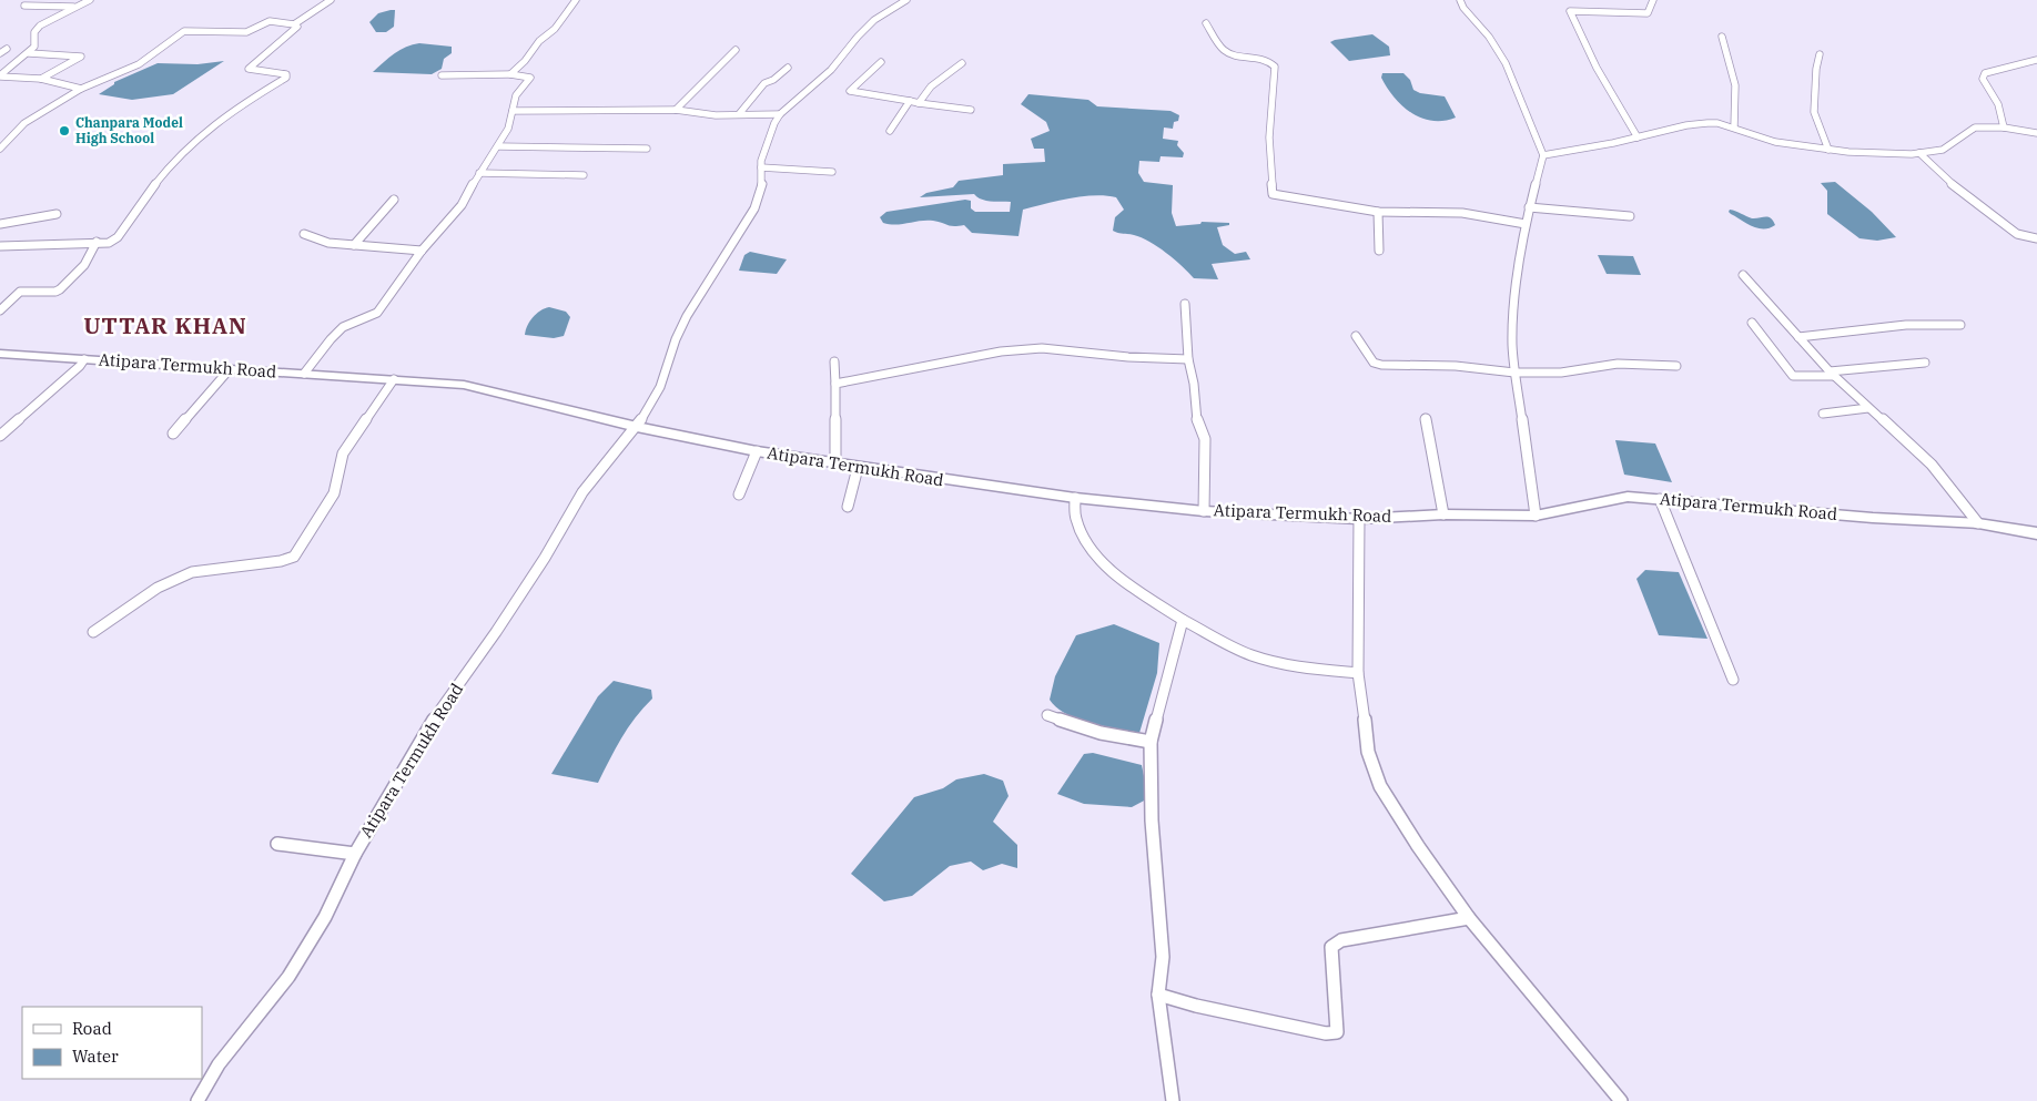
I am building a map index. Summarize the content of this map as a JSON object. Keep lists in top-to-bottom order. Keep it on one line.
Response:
{"streets":{"main road":["Atipara Termukh Road"]},"districts":["UTTAR KHAN"],"places":["Chanpara Model High School"],"legend":["Road","Water"]}
